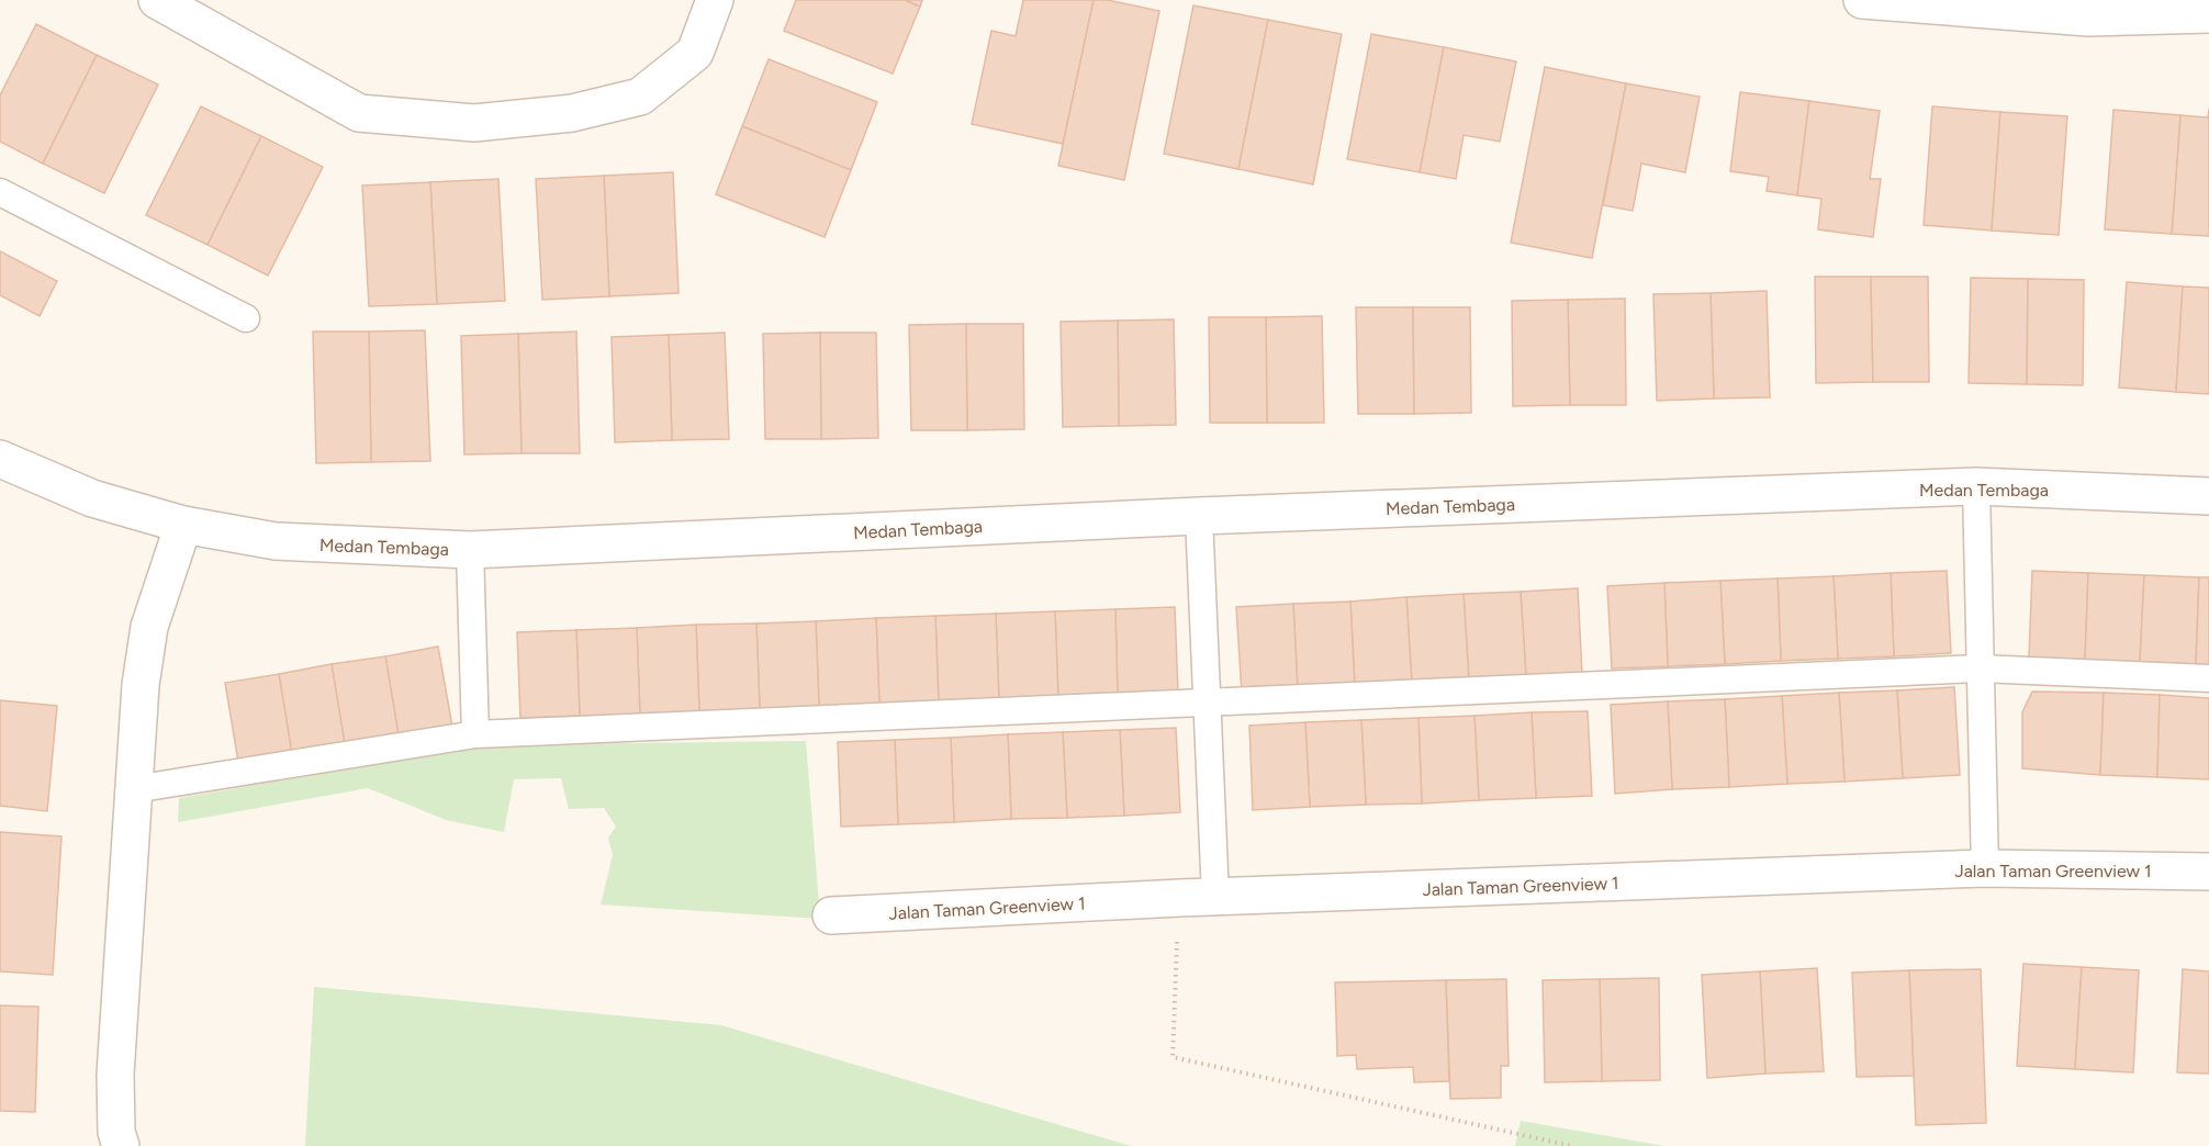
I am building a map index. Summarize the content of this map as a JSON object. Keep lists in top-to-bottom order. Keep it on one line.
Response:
{"streets":{"street":["Medan Tembaga","Jalan Taman Greenview 1"]}}
